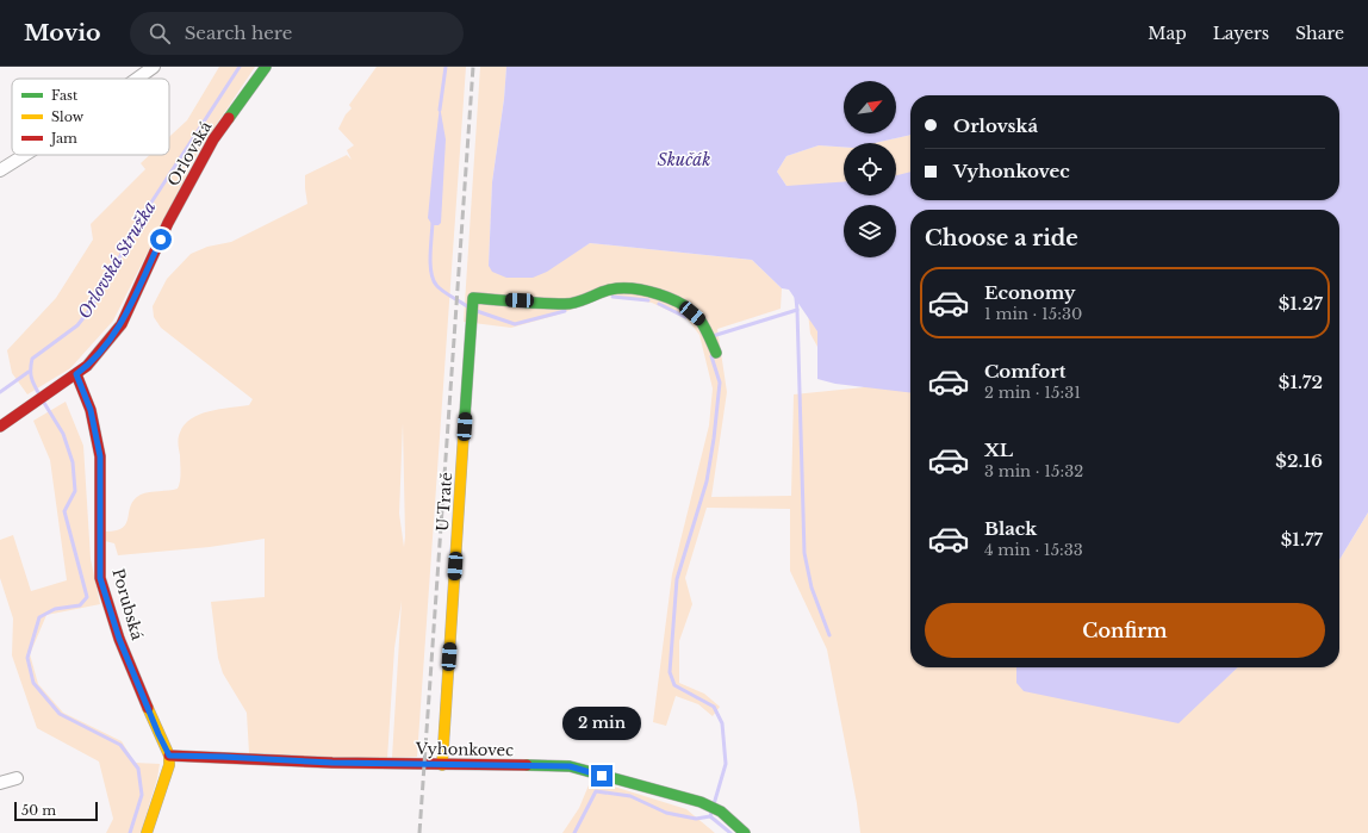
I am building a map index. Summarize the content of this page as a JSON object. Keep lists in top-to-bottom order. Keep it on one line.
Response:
{"streets":{"street":["Orlovská","U Tratě","Porubská","Vyhonkovec"]},"crossings":[["Orlovská","Porubská"],["U Tratě","Vyhonkovec"],["Porubská","Vyhonkovec"]],"water":["Skučák","Orlovská Stružka"],"legend":["Fast","Slow","Jam"],"scale_bar":"50 m","north":"top right","page":{"header":"Movio","search":"Search here","nav":["Map","Layers","Share"],"banner":["Orlovská","Vyhonkovec"],"heading":"Choose a ride","list":[{"name":"Economy","note":"1 min · 15:30","value":"$1.27"},{"name":"Comfort","note":"2 min · 15:31","value":"$1.72"},{"name":"XL","note":"3 min · 15:32","value":"$2.16"},{"name":"Black","note":"4 min · 15:33","value":"$1.77"}],"buttons":"Confirm","bubble":"2 min","scale":"50 m"}}
